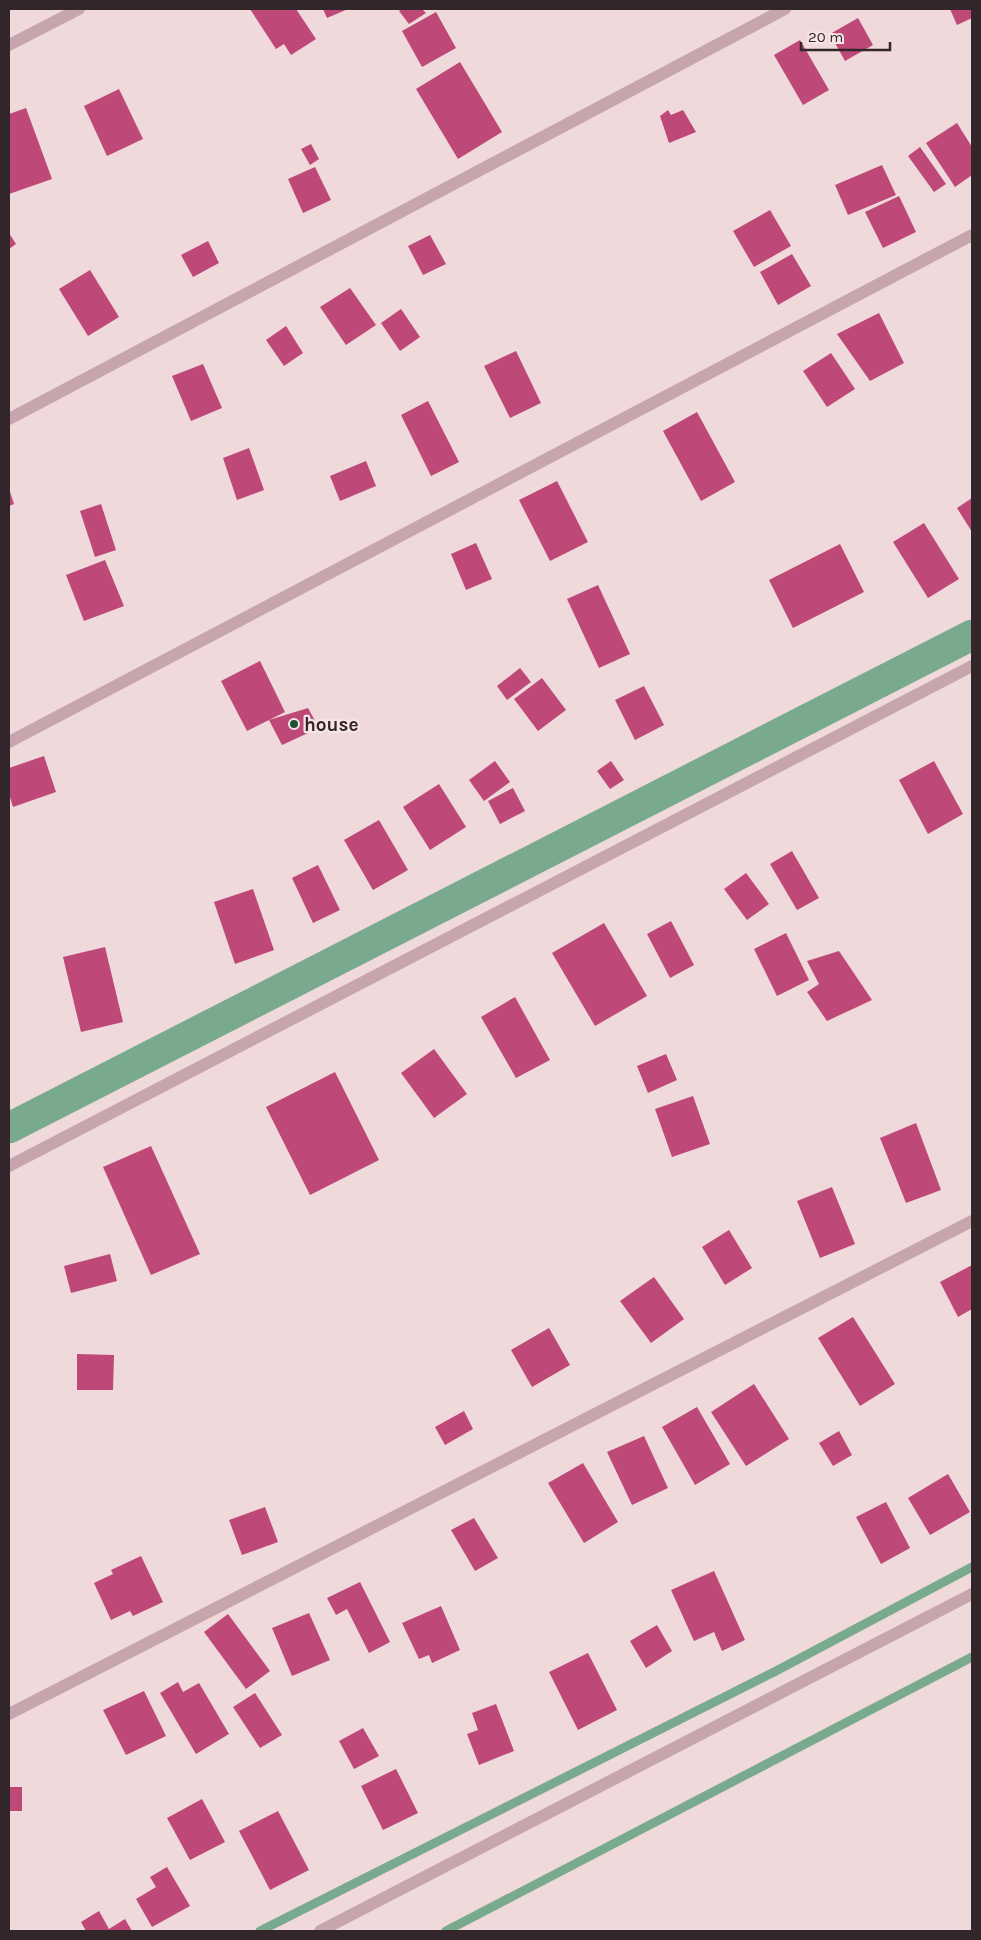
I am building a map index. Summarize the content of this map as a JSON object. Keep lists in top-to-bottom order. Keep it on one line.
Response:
{"places":["house"],"scale_bar":"20 m"}
